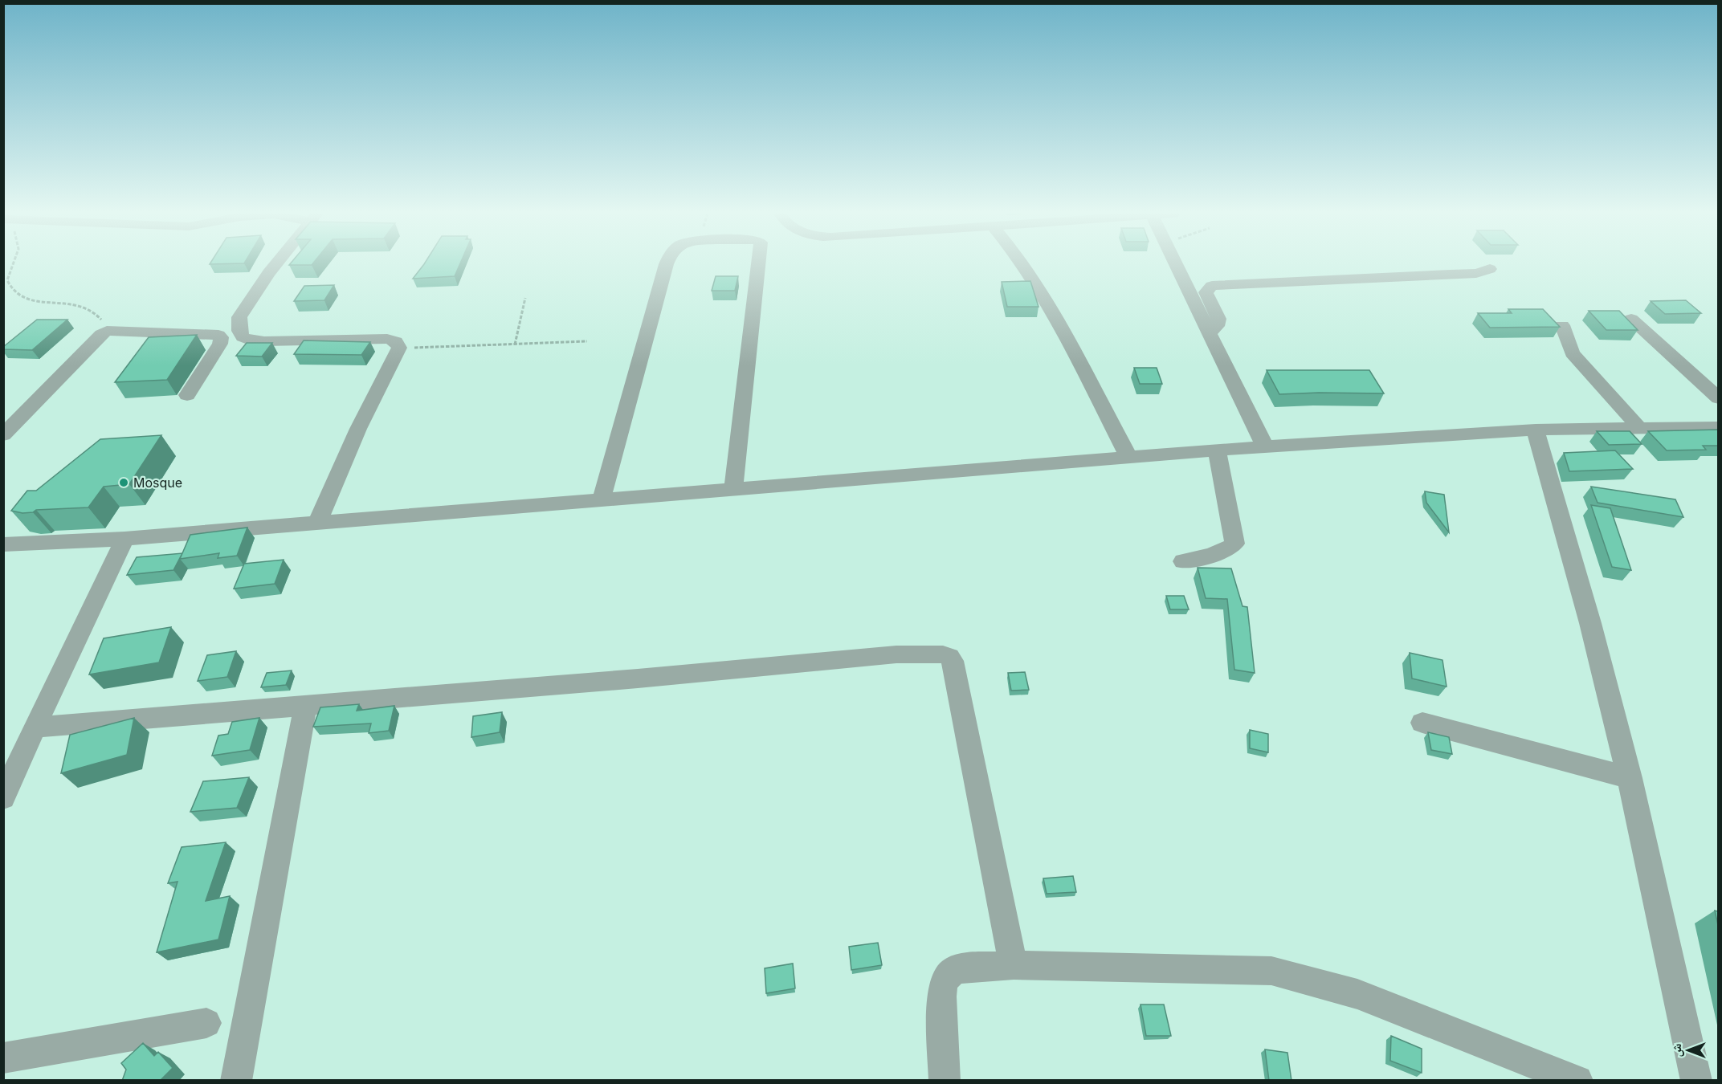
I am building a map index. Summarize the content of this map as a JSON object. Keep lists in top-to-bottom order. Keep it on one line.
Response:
{"places":["Mosque"],"north":"left"}
